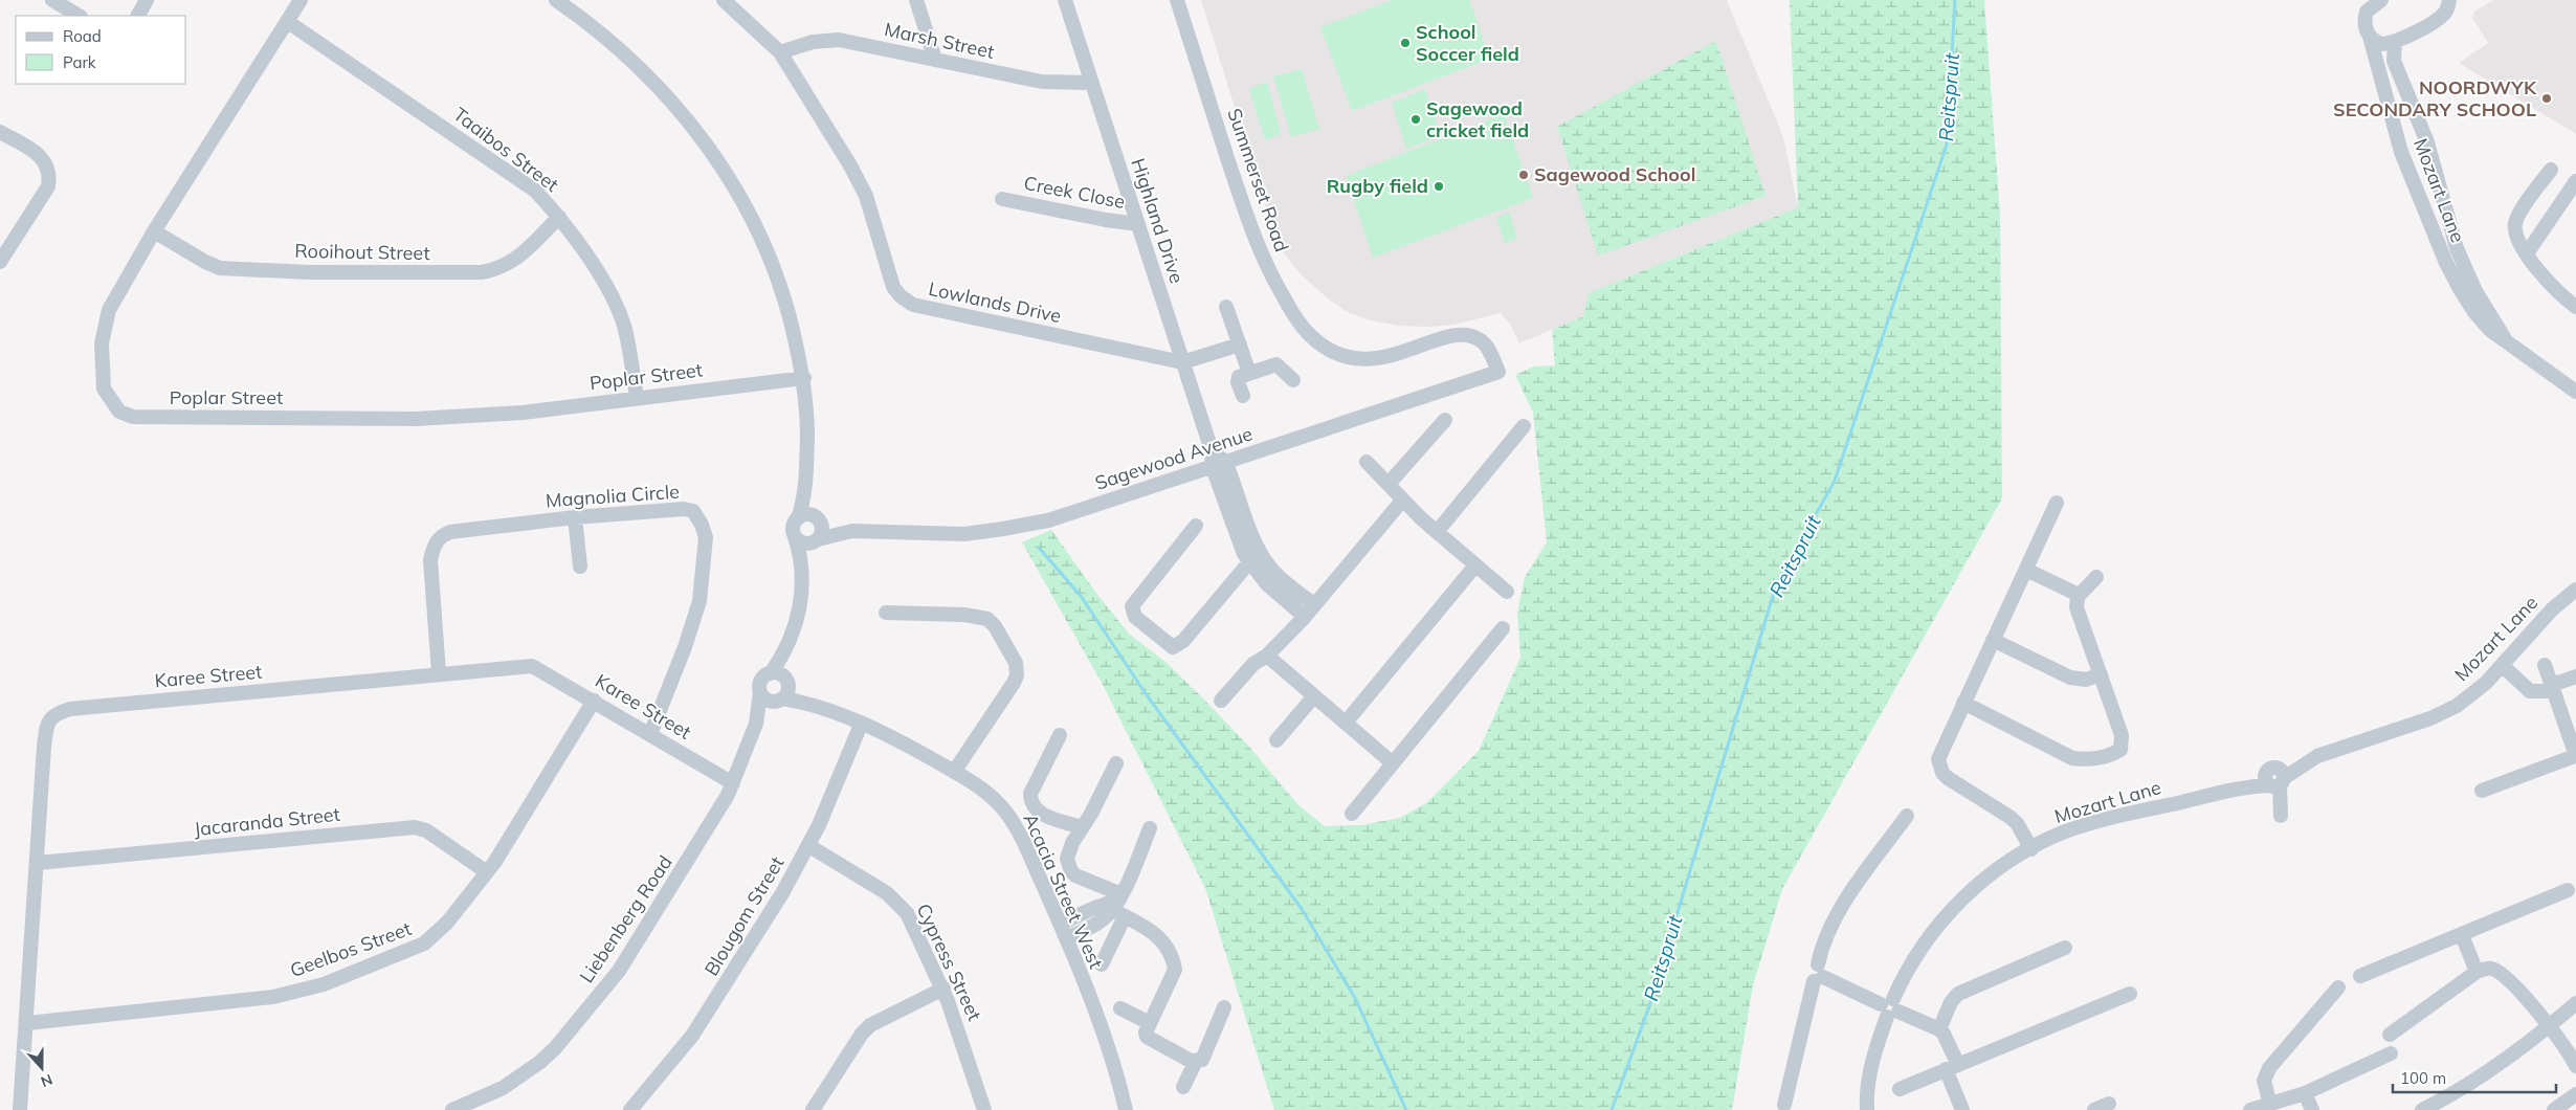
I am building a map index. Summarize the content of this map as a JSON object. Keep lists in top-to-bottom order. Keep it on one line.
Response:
{"streets":{"street":["Marsh Street","Taaibos Street","Summerset Road","Mozart Lane","Creek Close","Highland Drive","Rooihout Street","Lowlands Drive","Poplar Street","Sagewood Avenue","Magnolia Circle","Karee Street","Jacaranda Street","Acacia Street West","Blougom Street","Liebenberg Road","Geelbos Street","Cypress Street"]},"crossings":[["Marsh Street","Highland Drive"],["Marsh Street","Lowlands Drive"],["Taaibos Street","Rooihout Street"],["Taaibos Street","Poplar Street"],["Summerset Road","Sagewood Avenue"],["Creek Close","Highland Drive"],["Highland Drive","Lowlands Drive"],["Highland Drive","Sagewood Avenue"],["Rooihout Street","Poplar Street"],["Magnolia Circle","Karee Street"],["Karee Street","Jacaranda Street"],["Karee Street","Liebenberg Road"],["Karee Street","Geelbos Street"],["Jacaranda Street","Geelbos Street"],["Acacia Street West","Blougom Street"],["Acacia Street West","Liebenberg Road"],["Blougom Street","Cypress Street"]],"water":["Reitspruit"],"places":["School Soccer field","NOORDWYK SECONDARY SCHOOL","Sagewood cricket field","Sagewood School","Rugby field"],"legend":["Road","Park"],"scale_bar":"100 m","north":"bottom"}
